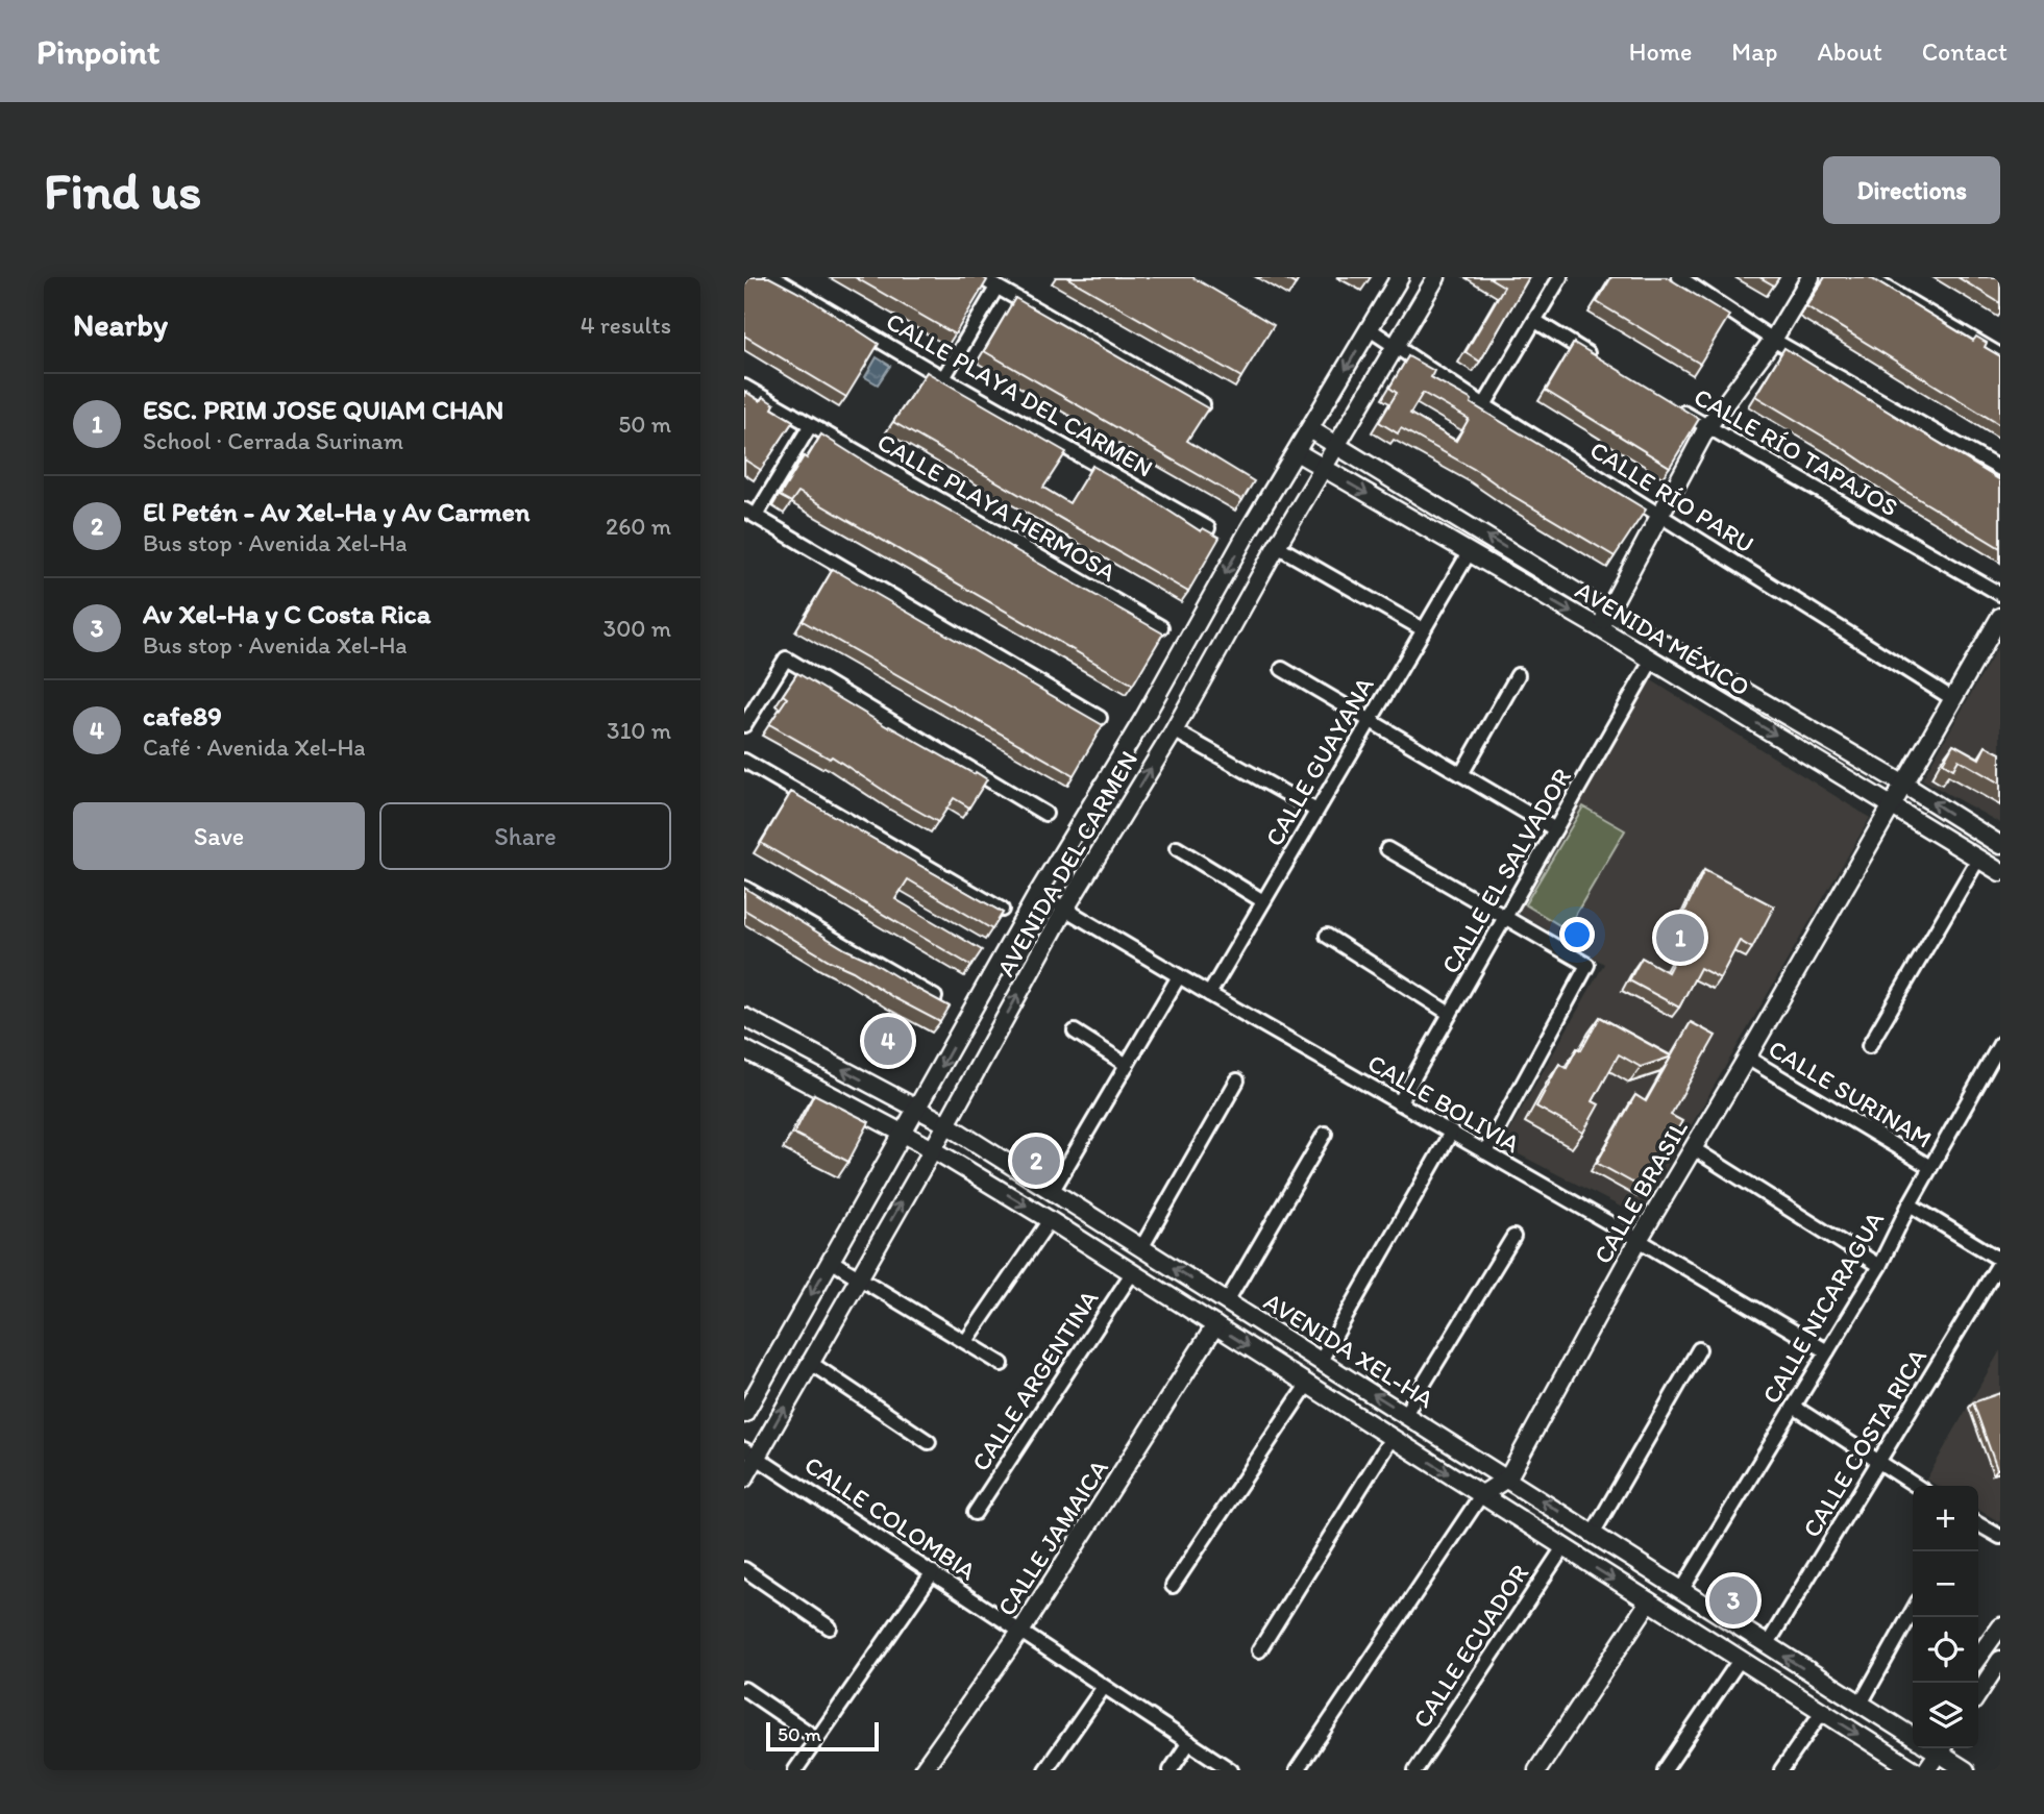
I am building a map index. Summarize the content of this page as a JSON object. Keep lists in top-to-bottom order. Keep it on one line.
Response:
{"streets":{"street":["CALLE PLAYA DEL CARMEN","CALLE RÍO TAPAJOS","CALLE RÍO PARU","CALLE PLAYA HERMOSA","AVENIDA MÉXICO","CALLE GUAYANA","AVENIDA DEL CARMEN","CALLE EL SALVADOR","CALLE SURINAM","CALLE BOLIVIA","CALLE BRASIL","CALLE NICARAGUA","AVENIDA XEL-HA","CALLE ARGENTINA","CALLE COSTA RICA","CALLE COLOMBIA","CALLE JAMAICA","CALLE ECUADOR"]},"crossings":[["CALLE RÍO PARU","AVENIDA DEL CARMEN"],["CALLE RÍO PARU","CALLE BRASIL"],["AVENIDA MÉXICO","CALLE GUAYANA"],["AVENIDA MÉXICO","AVENIDA DEL CARMEN"],["AVENIDA MÉXICO","CALLE EL SALVADOR"],["AVENIDA MÉXICO","CALLE BRASIL"],["CALLE GUAYANA","CALLE BOLIVIA"],["AVENIDA DEL CARMEN","CALLE BOLIVIA"],["AVENIDA DEL CARMEN","AVENIDA XEL-HA"],["AVENIDA DEL CARMEN","CALLE COLOMBIA"],["CALLE EL SALVADOR","CALLE BOLIVIA"],["CALLE SURINAM","CALLE BRASIL"],["CALLE SURINAM","CALLE NICARAGUA"],["CALLE BOLIVIA","CALLE BRASIL"],["CALLE BOLIVIA","CALLE NICARAGUA"],["CALLE BRASIL","AVENIDA XEL-HA"],["CALLE NICARAGUA","AVENIDA XEL-HA"],["AVENIDA XEL-HA","CALLE ARGENTINA"],["AVENIDA XEL-HA","CALLE COSTA RICA"],["AVENIDA XEL-HA","CALLE JAMAICA"],["AVENIDA XEL-HA","CALLE ECUADOR"],["CALLE COLOMBIA","CALLE JAMAICA"]],"scale_bar":"50 m","page":{"header":"Pinpoint","nav":["Home","Map","About","Contact"],"buttons":["Directions",["Save","Share"]],"title":"Find us","heading":["Nearby","4 results"],"list":[{"mark":"1","name":"ESC. PRIM JOSE QUIAM CHAN","note":"School · Cerrada Surinam","value":"50 m"},{"mark":"2","name":"El Petén - Av Xel-Ha y Av Carmen","note":"Bus stop · Avenida Xel-Ha","value":"260 m"},{"mark":"3","name":"Av Xel-Ha y C Costa Rica","note":"Bus stop · Avenida Xel-Ha","value":"300 m"},{"mark":"4","name":"cafe89","note":"Café · Avenida Xel-Ha","value":"310 m"}],"pins":["1","4","2","3"],"map_buttons":["+","−"],"scale":"50 m"}}
